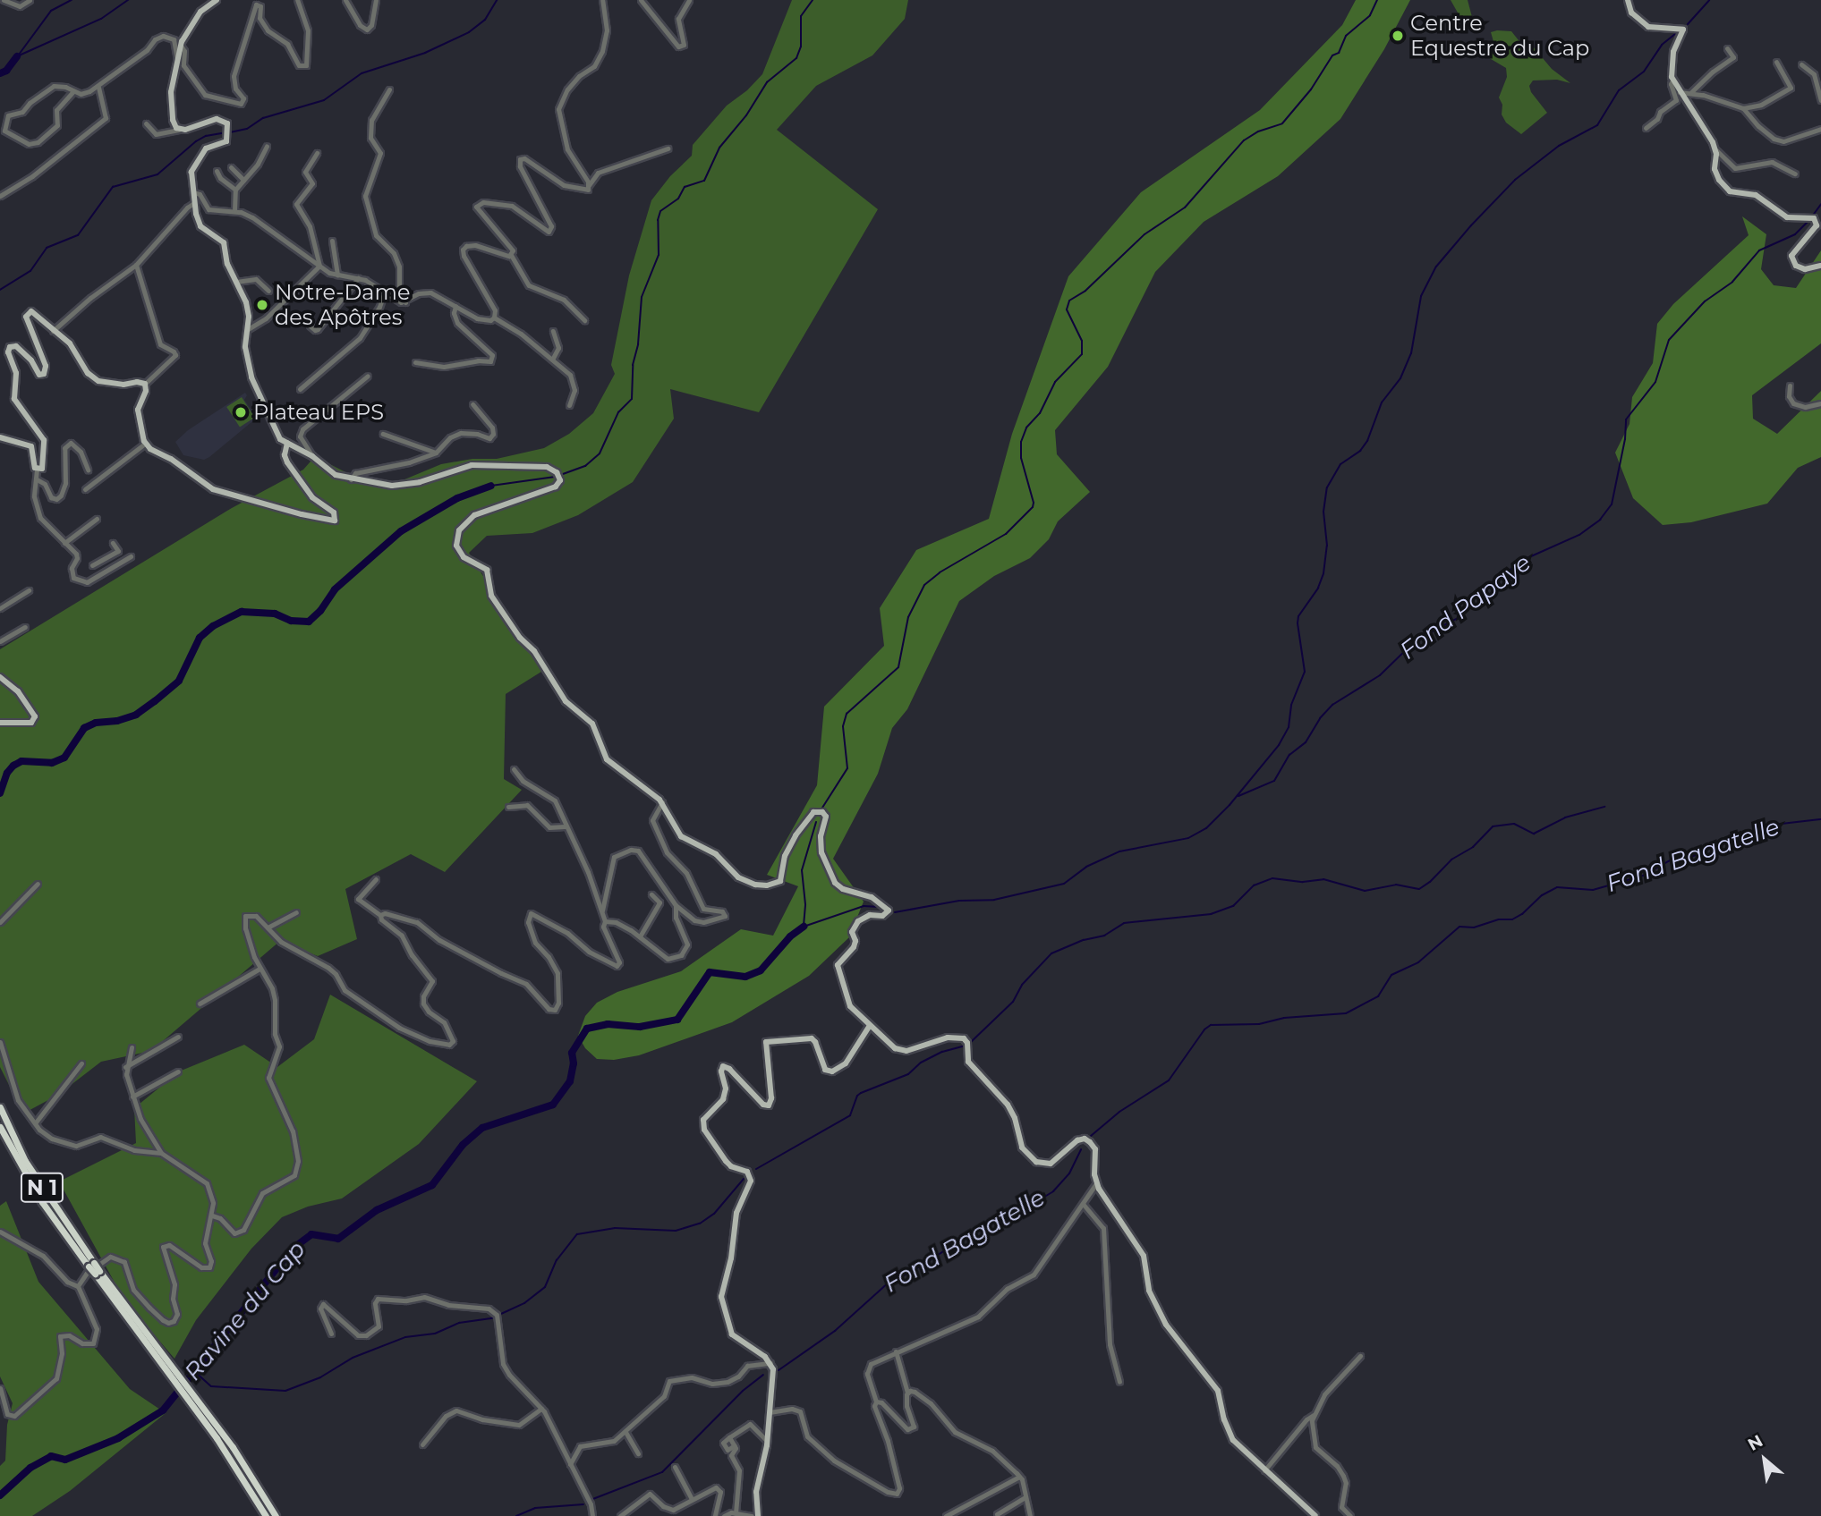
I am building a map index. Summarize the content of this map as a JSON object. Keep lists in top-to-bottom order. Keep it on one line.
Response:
{"streets":{"highway":["N 1"]},"water":["Fond Papaye","Fond Bagatelle","Ravine du Cap"],"places":["Centre Equestre du Cap","Notre-Dame des Apôtres","Plateau EPS"],"north":"top left"}
